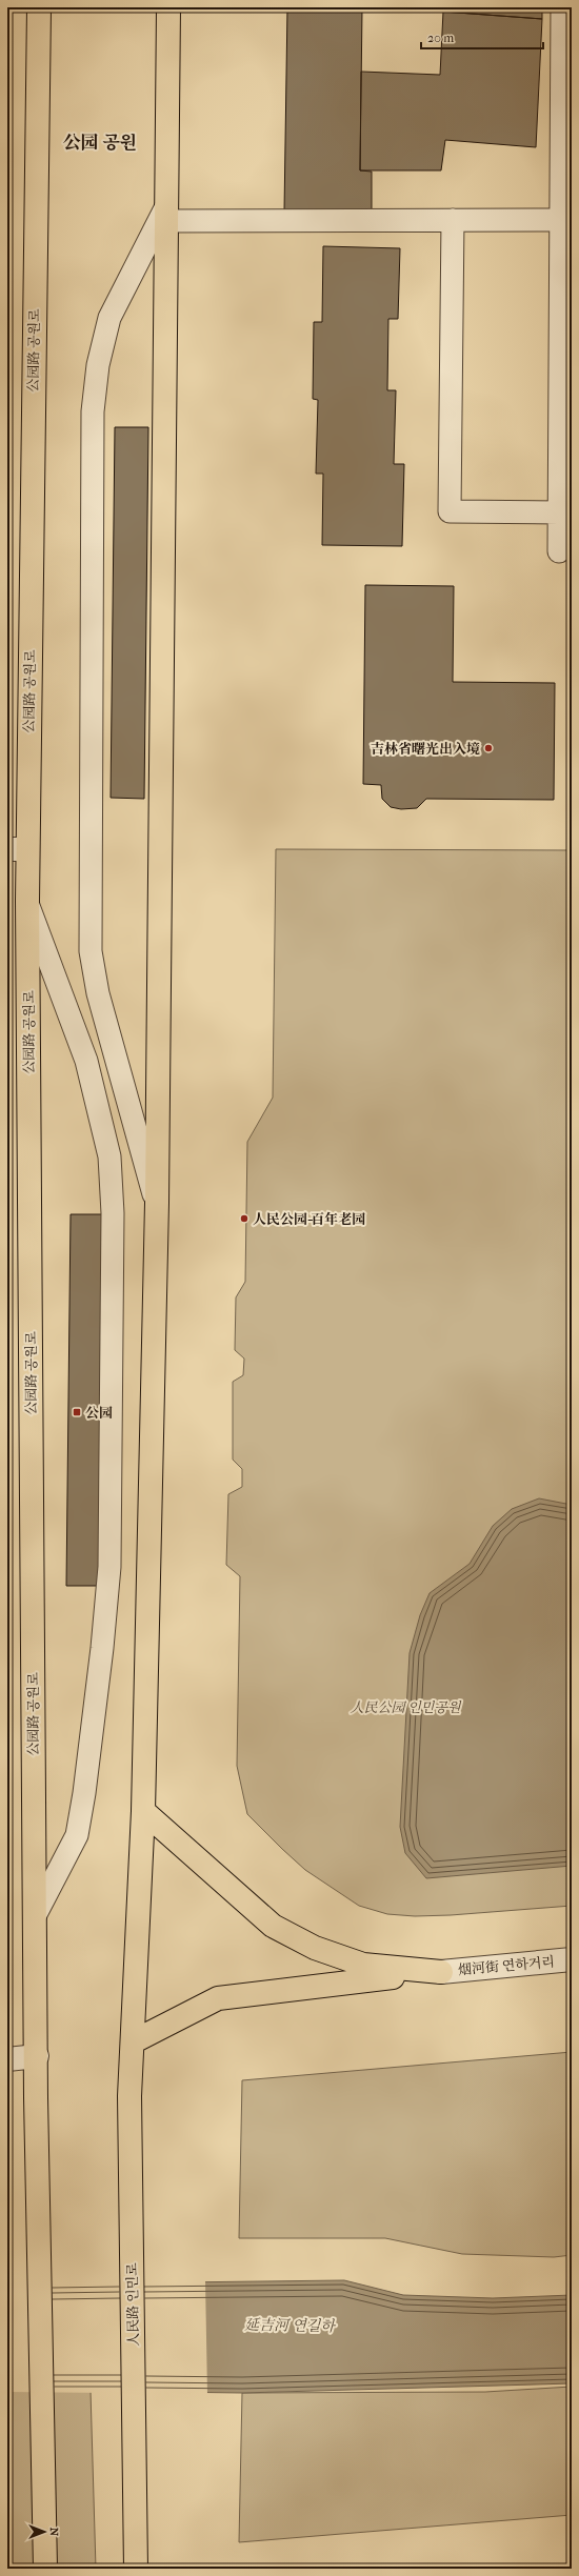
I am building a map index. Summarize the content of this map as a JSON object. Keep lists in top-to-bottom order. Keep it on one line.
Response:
{"streets":{"main road":["公园路 공원로","人民路 인민로"],"street":["烟河街 연하거리"]},"districts":["公园 공원"],"water":["延吉河 연길하"],"parks":["人民公园 인민공원"],"places":{"other":["吉林省曙光出入境","人民公园-百年老园"],"transit":["公园"]},"scale_bar":"20 m","north":"right"}
